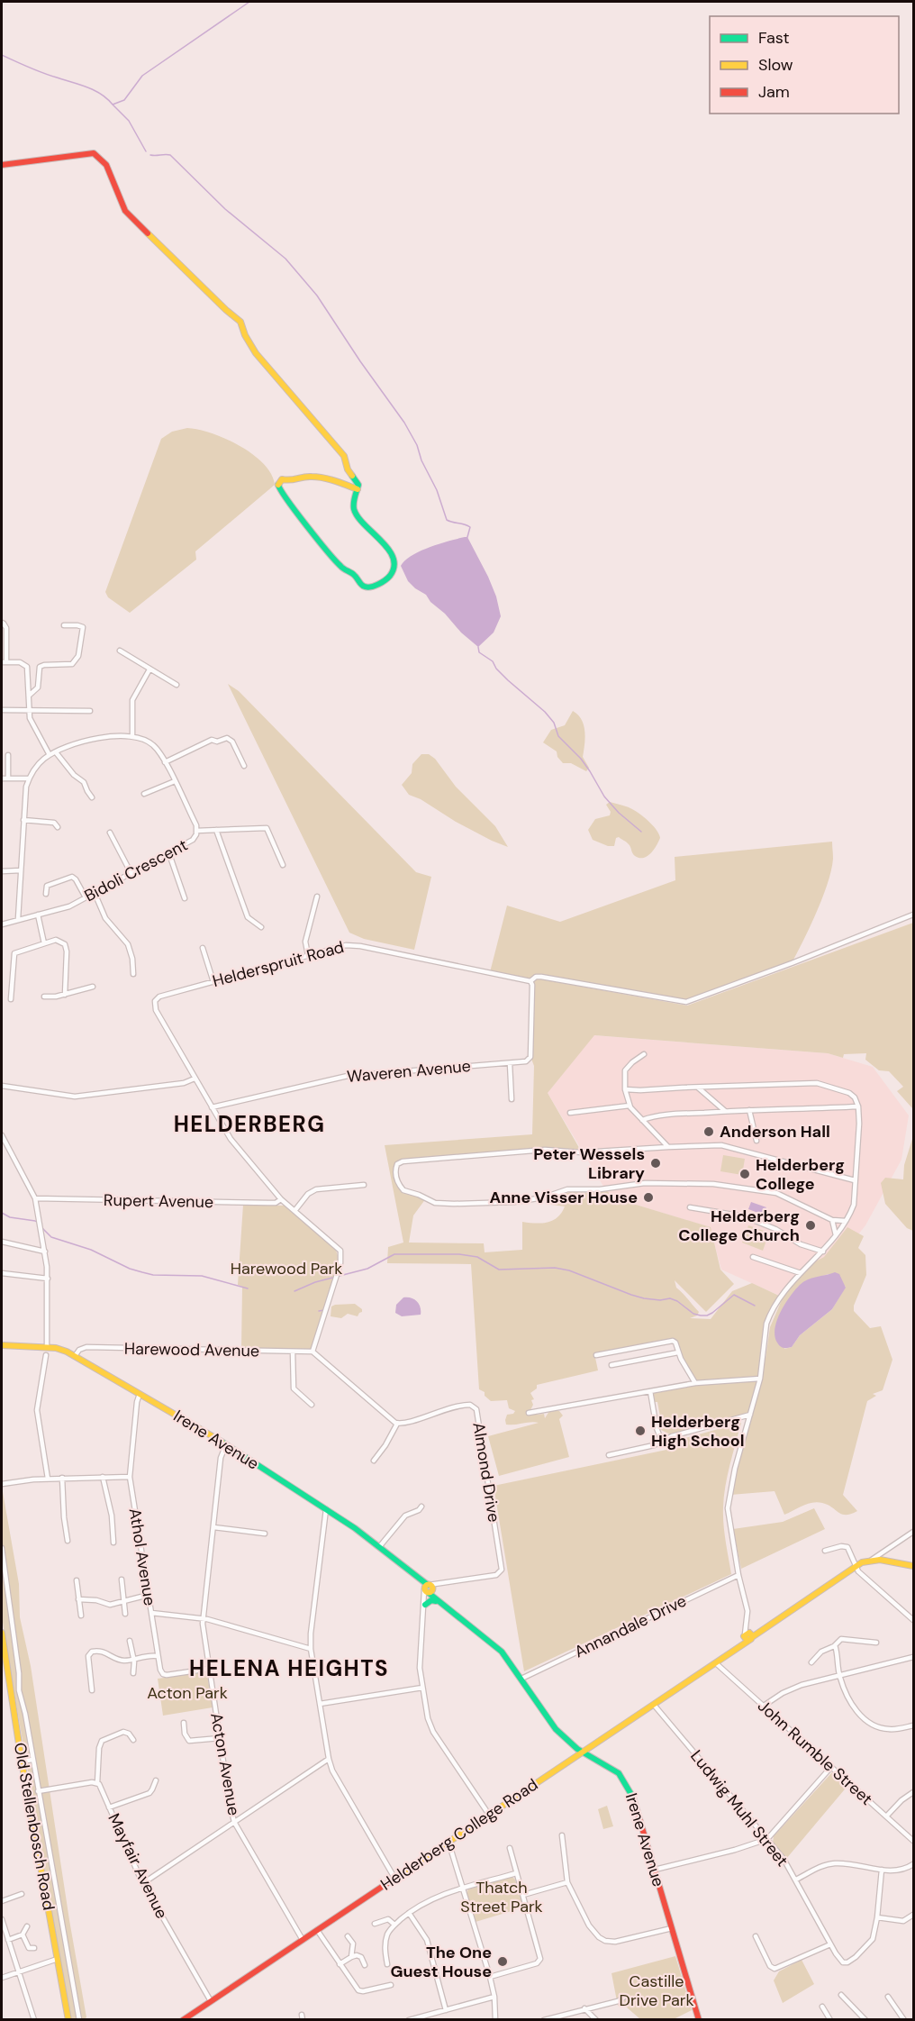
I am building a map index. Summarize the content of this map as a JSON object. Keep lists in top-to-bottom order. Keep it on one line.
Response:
{"streets":{"street":["Bidoli Crescent","Helderspruit Road","Waveren Avenue","Rupert Avenue","Harewood Avenue","Irene Avenue","Almond Drive","Athol Avenue","Annandale Drive","John Rumble Street","Acton Avenue","Ludwig Muhl Street","Old Stellenbosch Road","Helderberg College Road","Mayfair Avenue"]},"crossings":[["Helderspruit Road","Waveren Avenue"],["Harewood Avenue","Irene Avenue"],["Irene Avenue","Almond Drive"],["Irene Avenue","Athol Avenue"],["Irene Avenue","Annandale Drive"],["Irene Avenue","Acton Avenue"],["Irene Avenue","Helderberg College Road"],["Athol Avenue","Acton Avenue"],["John Rumble Street","Helderberg College Road"],["Acton Avenue","Helderberg College Road"],["Ludwig Muhl Street","Helderberg College Road"],["Helderberg College Road","Mayfair Avenue"]],"districts":["HELDERBERG","HELENA HEIGHTS"],"parks":["Harewood Park","Acton Park","Thatch Street Park","Castille Drive Park"],"places":["Anderson Hall","Peter Wessels Library","Helderberg College","Anne Visser House","Helderberg College Church","Helderberg High School","The One Guest House"],"legend":["Fast","Slow","Jam"]}
